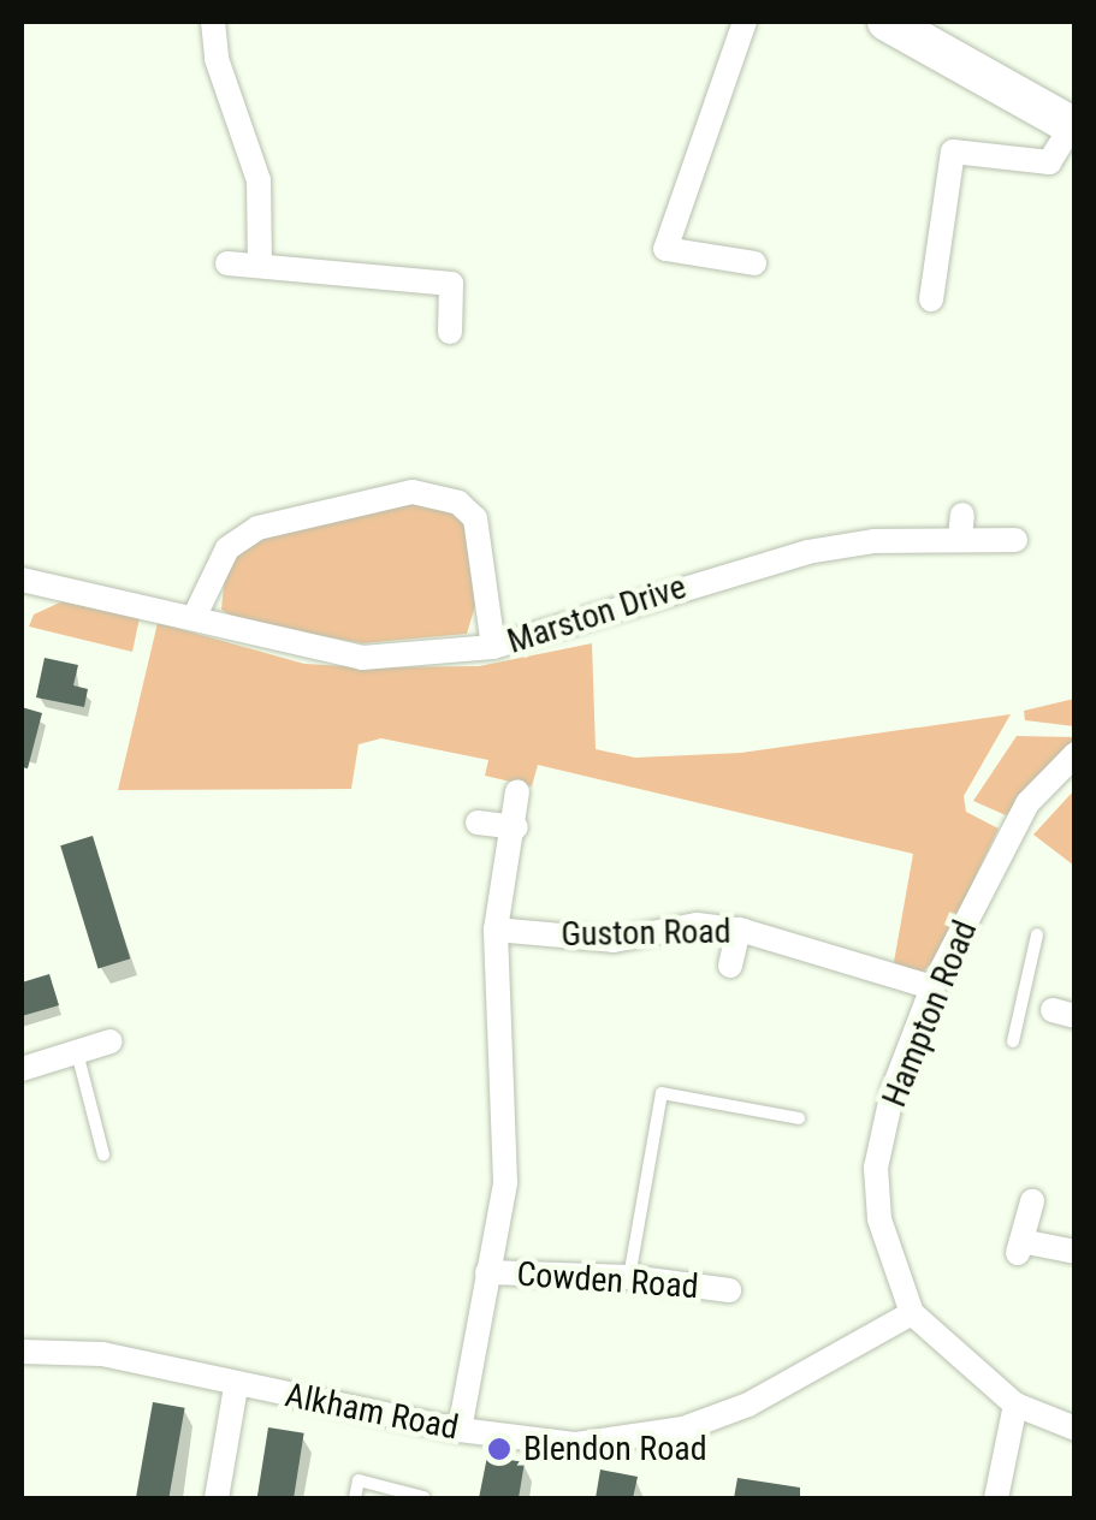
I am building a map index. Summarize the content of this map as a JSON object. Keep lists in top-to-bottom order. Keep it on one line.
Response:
{"streets":{"street":["Marston Drive","Guston Road","Hampton Road","Cowden Road","Alkham Road"]},"crossings":[["Guston Road","Hampton Road"],["Hampton Road","Alkham Road"]],"places":["Blendon Road"]}
